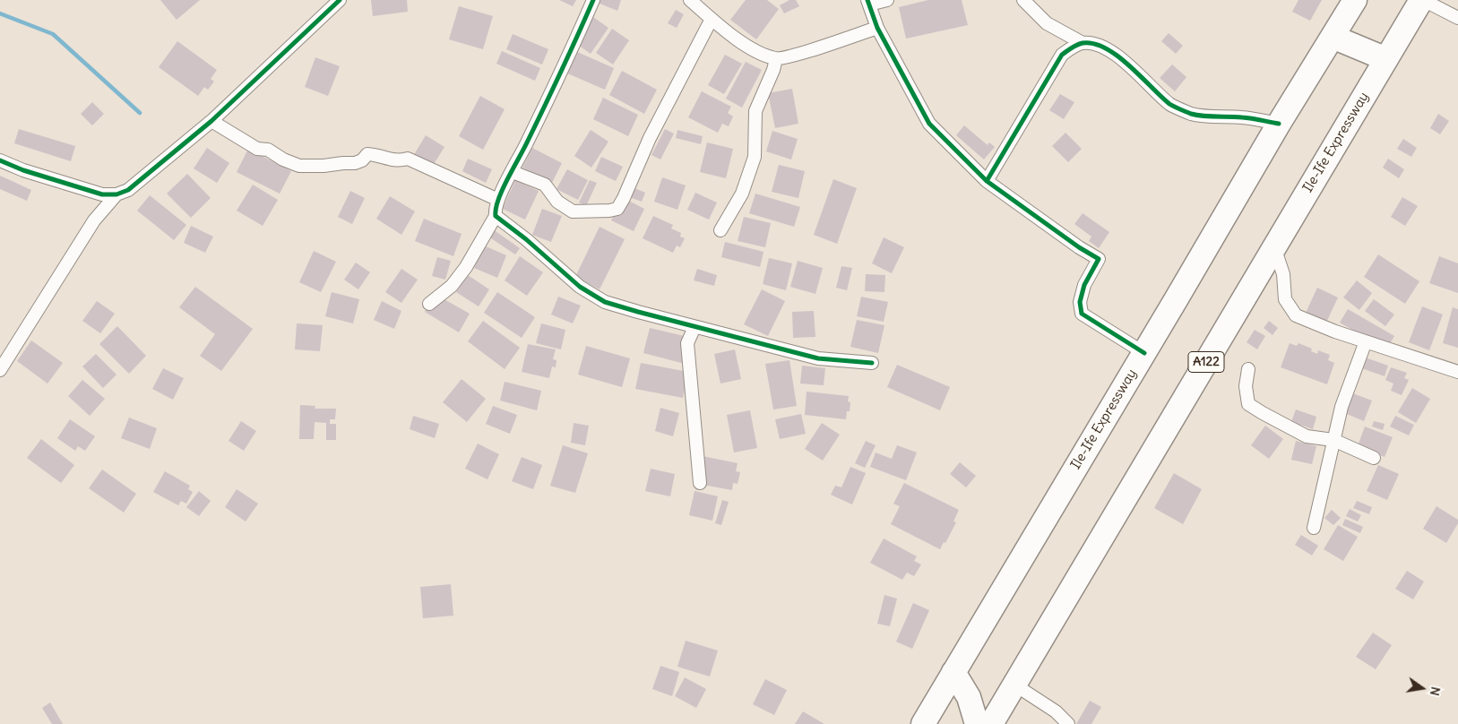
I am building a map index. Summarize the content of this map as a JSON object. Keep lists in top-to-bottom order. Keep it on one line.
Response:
{"streets":{"highway":["Ile-Ife Expressway","A122"]},"north":"right"}
